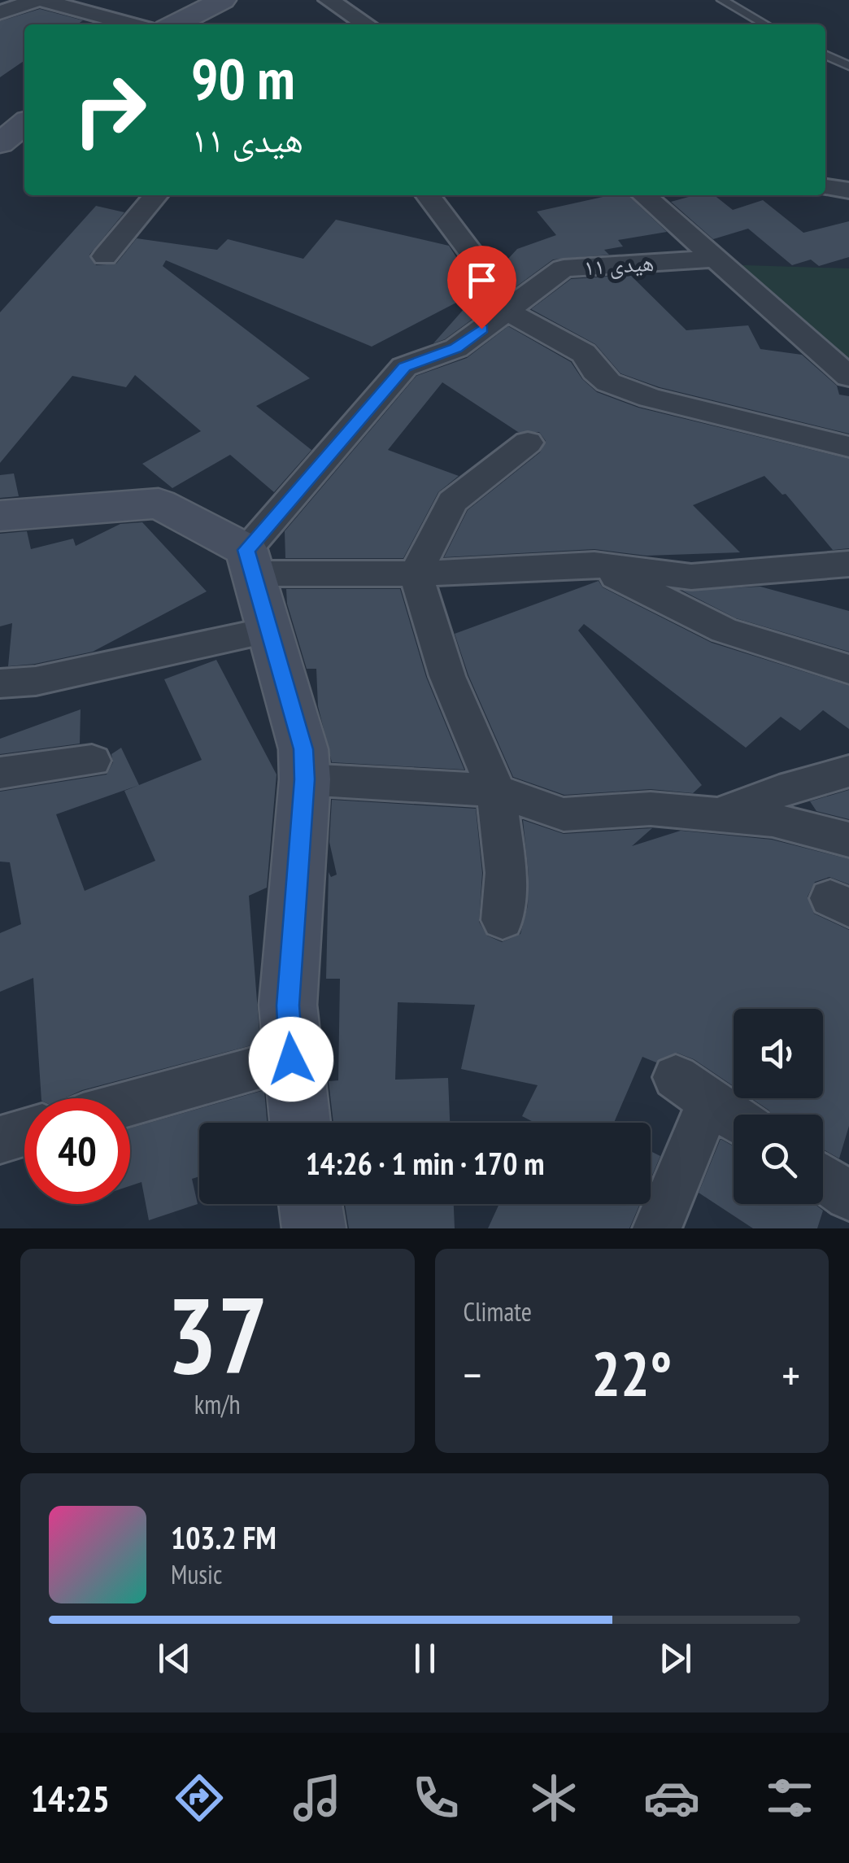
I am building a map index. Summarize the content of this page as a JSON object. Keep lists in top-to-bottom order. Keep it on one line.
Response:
{"streets":{"street":["هیدی ۱۱"]},"page":{"turn":["90 m","هیدی ۱۱"],"limit":"40","trip":"14:26 · 1 min · 170 m","tile":[["37","km/h"],"Climate"],"heat":["−","22°","+"],"song":["103.2 FM","Music"],"tabs":"14:25"}}
